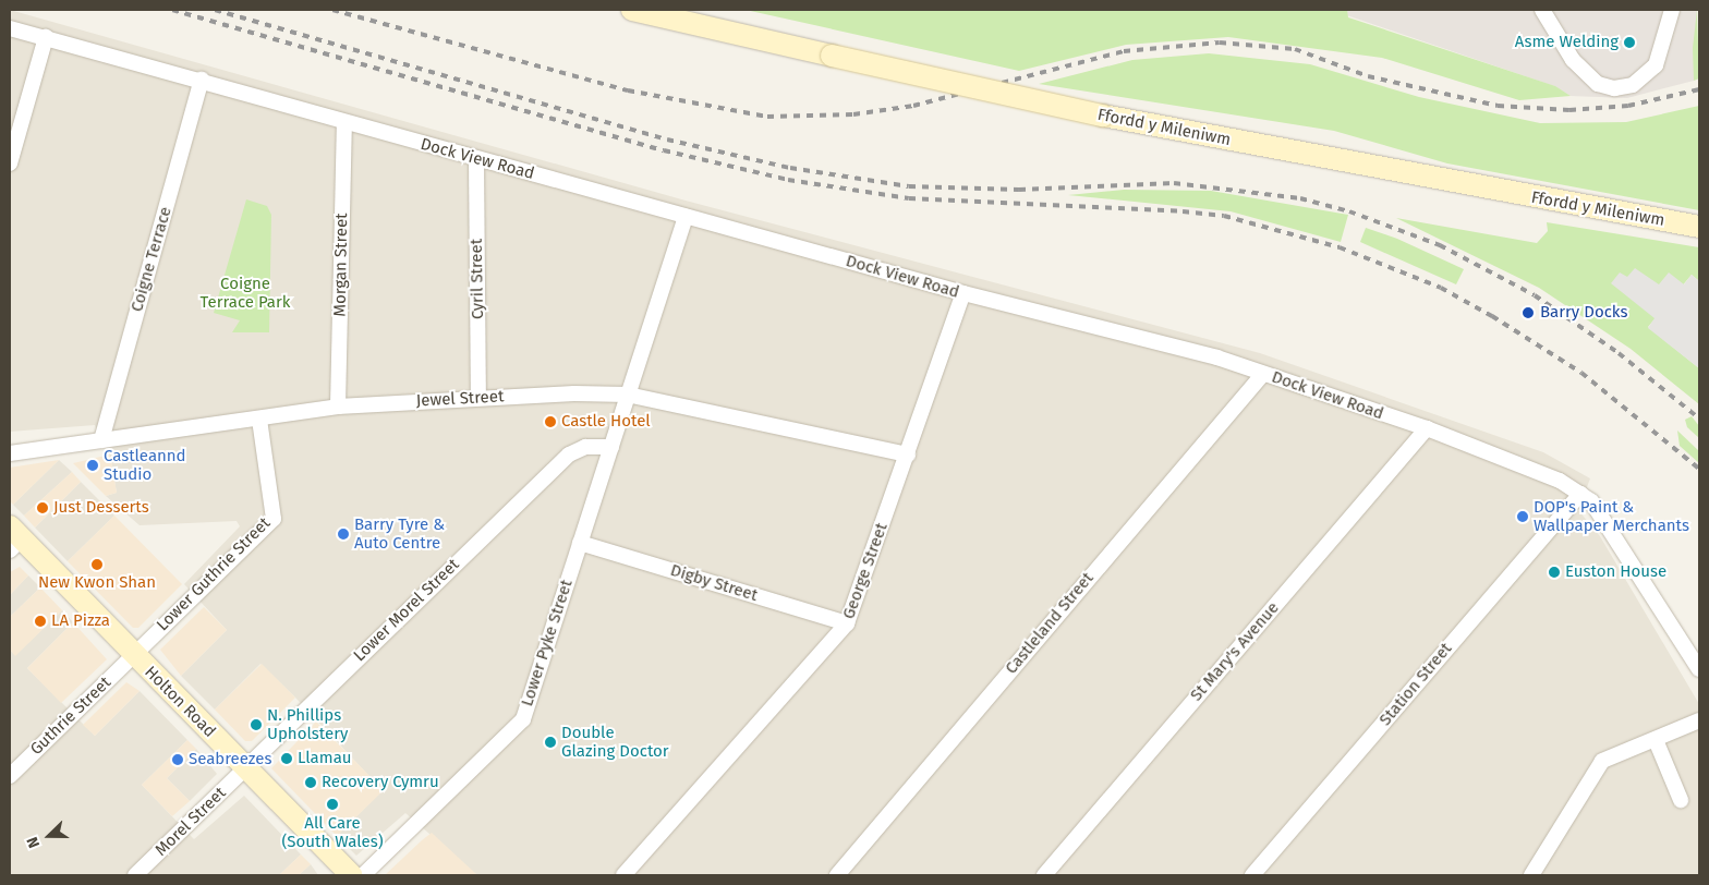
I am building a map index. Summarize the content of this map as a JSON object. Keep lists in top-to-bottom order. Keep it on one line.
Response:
{"streets":{"street":["Ffordd y Mileniwm","Dock View Road","Coigne Terrace","Morgan Street","Cyril Street","Jewel Street","George Street","Lower Guthrie Street","Digby Street","Lower Morel Street","Castleland Street","Lower Pyke Street","St Mary's Avenue","Station Street","Holton Road","Guthrie Street","Morel Street"]},"crossings":[["Dock View Road","Coigne Terrace"],["Dock View Road","Morgan Street"],["Dock View Road","Cyril Street"],["Dock View Road","George Street"],["Dock View Road","Castleland Street"],["Dock View Road","Lower Pyke Street"],["Dock View Road","St Mary's Avenue"],["Dock View Road","Station Street"],["Coigne Terrace","Jewel Street"],["Morgan Street","Jewel Street"],["Cyril Street","Jewel Street"],["Jewel Street","George Street"],["Jewel Street","Lower Guthrie Street"],["Jewel Street","Lower Pyke Street"],["George Street","Digby Street"],["Lower Guthrie Street","Holton Road"],["Lower Guthrie Street","Guthrie Street"],["Digby Street","Lower Pyke Street"],["Lower Morel Street","Lower Pyke Street"],["Lower Morel Street","Holton Road"],["Lower Morel Street","Morel Street"],["Holton Road","Guthrie Street"],["Holton Road","Morel Street"]],"parks":["Coigne Terrace Park"],"places":["Asme Welding","Barry Docks","Castle Hotel","Castleannd Studio","Just Desserts","DOP's Paint & Wallpaper Merchants","Barry Tyre & Auto Centre","New Kwon Shan","Euston House","LA Pizza","N. Phillips Upholstery","Double Glazing Doctor","Llamau","Seabreezes","Recovery Cymru","All Care (South Wales)"],"north":"left"}
